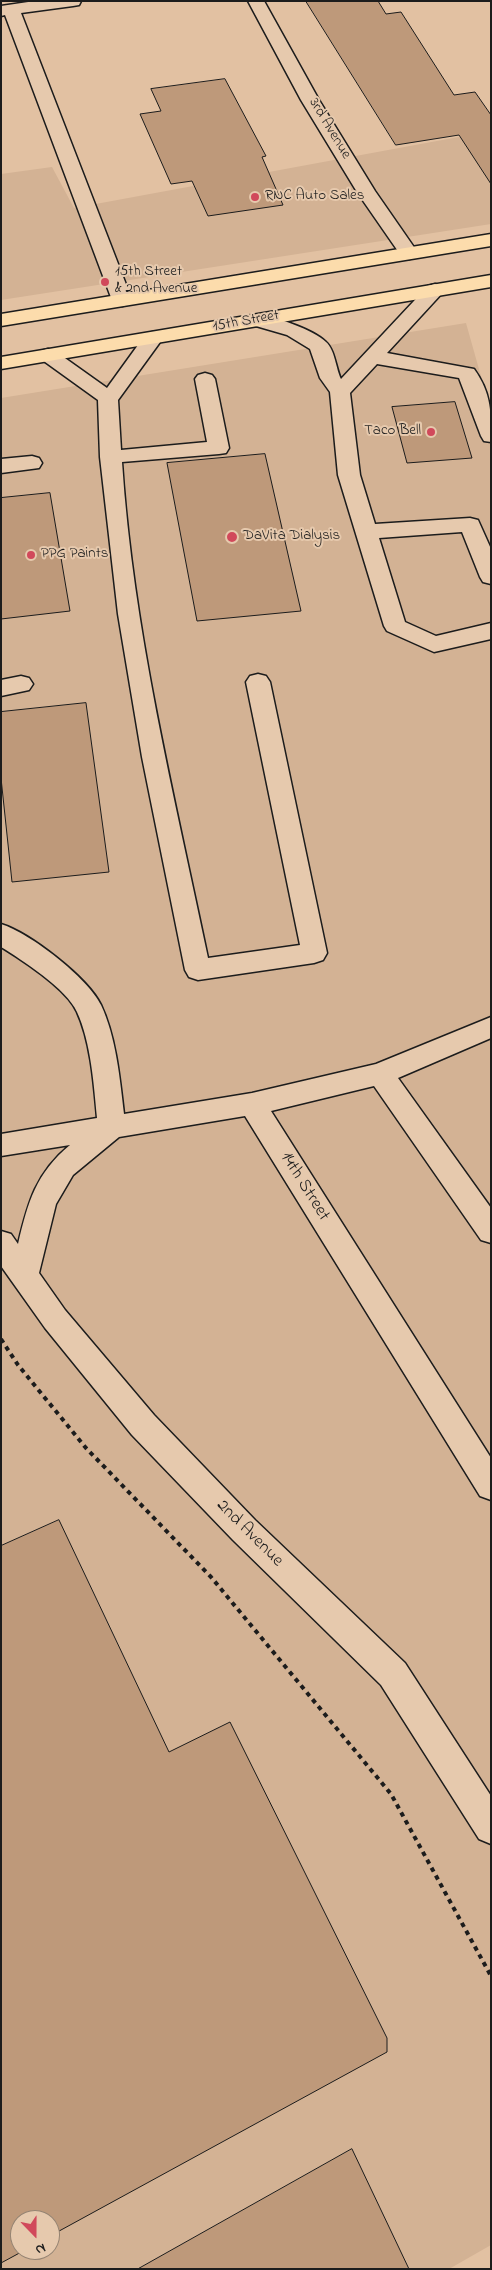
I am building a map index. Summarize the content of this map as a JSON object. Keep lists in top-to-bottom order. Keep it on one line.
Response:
{"streets":{"main road":["15th Street"],"street":["3rd Avenue","14th Street","2nd Avenue"]},"places":["RNC Auto Sales","15th Street & 2nd Avenue","Taco Bell","DaVita Dialysis","PPG Paints"],"north":"bottom"}
